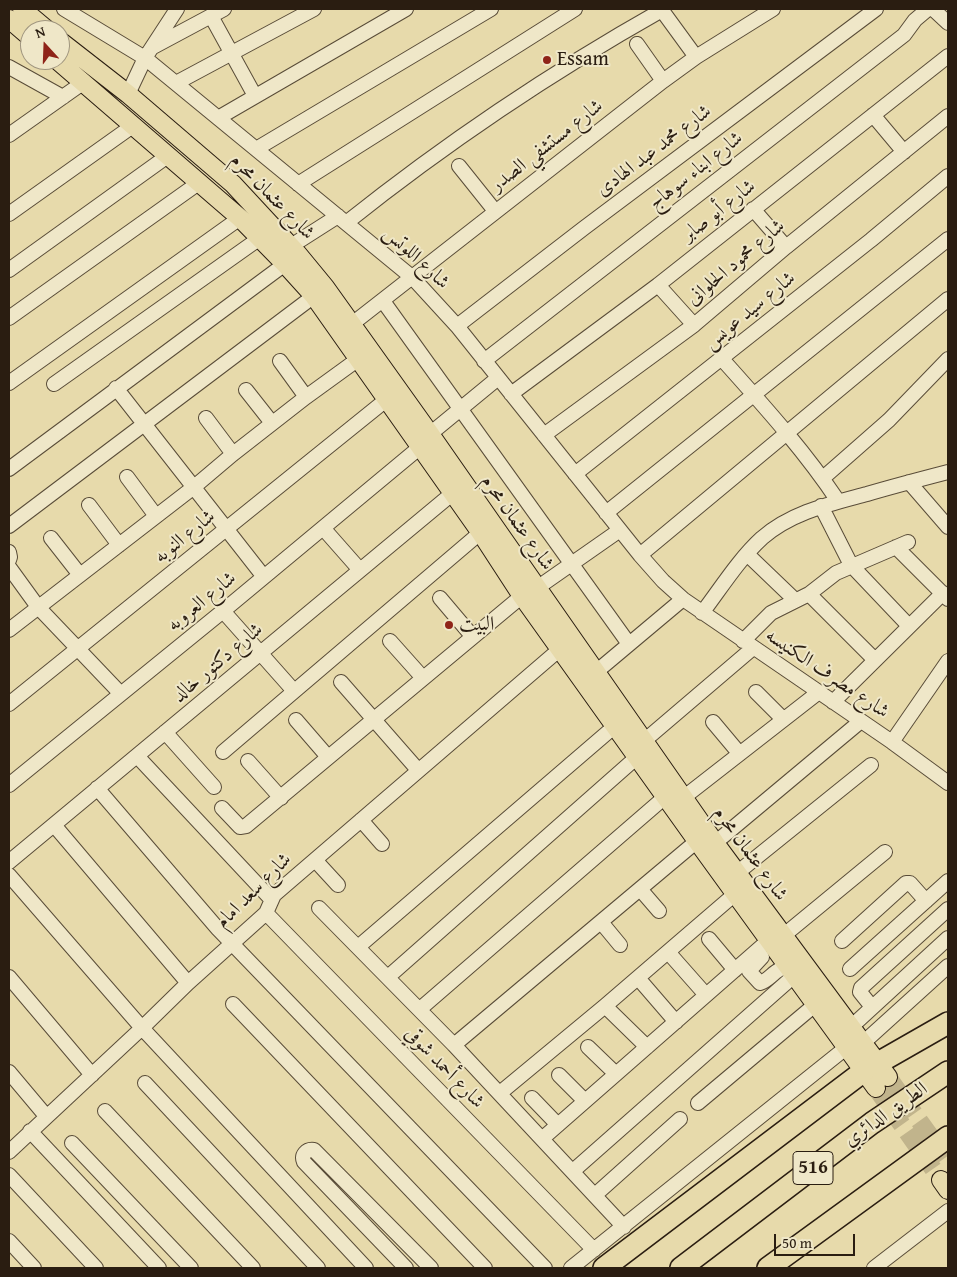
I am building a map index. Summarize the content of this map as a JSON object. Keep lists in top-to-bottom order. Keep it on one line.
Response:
{"streets":{"highway":["الطريق الدائري","516"],"main road":["شارع عثمان محرم"],"street":["شارع مستشفي الصدر","شارع محمد عبد الهادى","شارع ابناء سوهاج","شارع أبو صابر","شارع اللوتس","شارع محمود الحلوانى","شارع سيد عويس","شارع النوبه","شارع العروبه","شارع دكتور خالد","شارع مصرف الكنيسه","شارع سعد امام","شارع أحمد شوقي"]},"crossings":[["شارع مستشفي الصدر","شارع عثمان محرم"],["شارع مستشفي الصدر","شارع اللوتس"],["شارع محمد عبد الهادى","شارع اللوتس"],["شارع ابناء سوهاج","شارع اللوتس"],["شارع عثمان محرم","شارع النوبه"],["شارع عثمان محرم","شارع العروبه"],["شارع عثمان محرم","شارع دكتور خالد"],["شارع عثمان محرم","شارع سعد امام"],["شارع أبو صابر","شارع اللوتس"],["شارع اللوتس","شارع محمود الحلوانى"],["شارع اللوتس","شارع سيد عويس"],["شارع اللوتس","شارع العروبه"],["شارع اللوتس","شارع مصرف الكنيسه"],["شارع سعد امام","شارع أحمد شوقي"]],"places":["Essam","البيت"],"scale_bar":"50 m","north":"top"}
